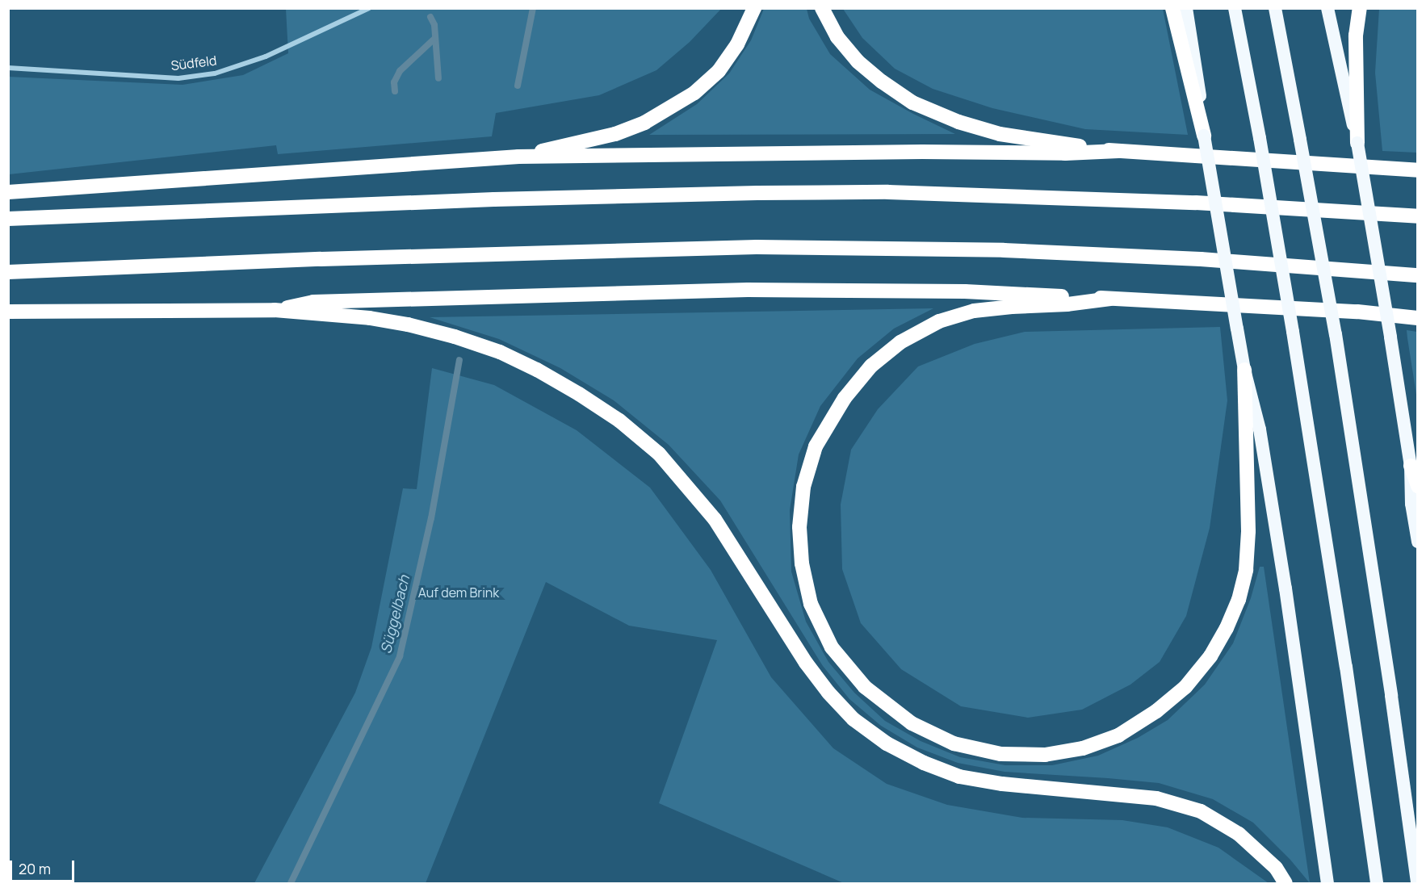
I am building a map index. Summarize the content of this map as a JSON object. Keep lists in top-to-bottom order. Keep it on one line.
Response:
{"streets":{"street":["Südfeld"]},"water":["Süggelbach"],"parks":["Auf dem Brink"],"scale_bar":"20 m"}
